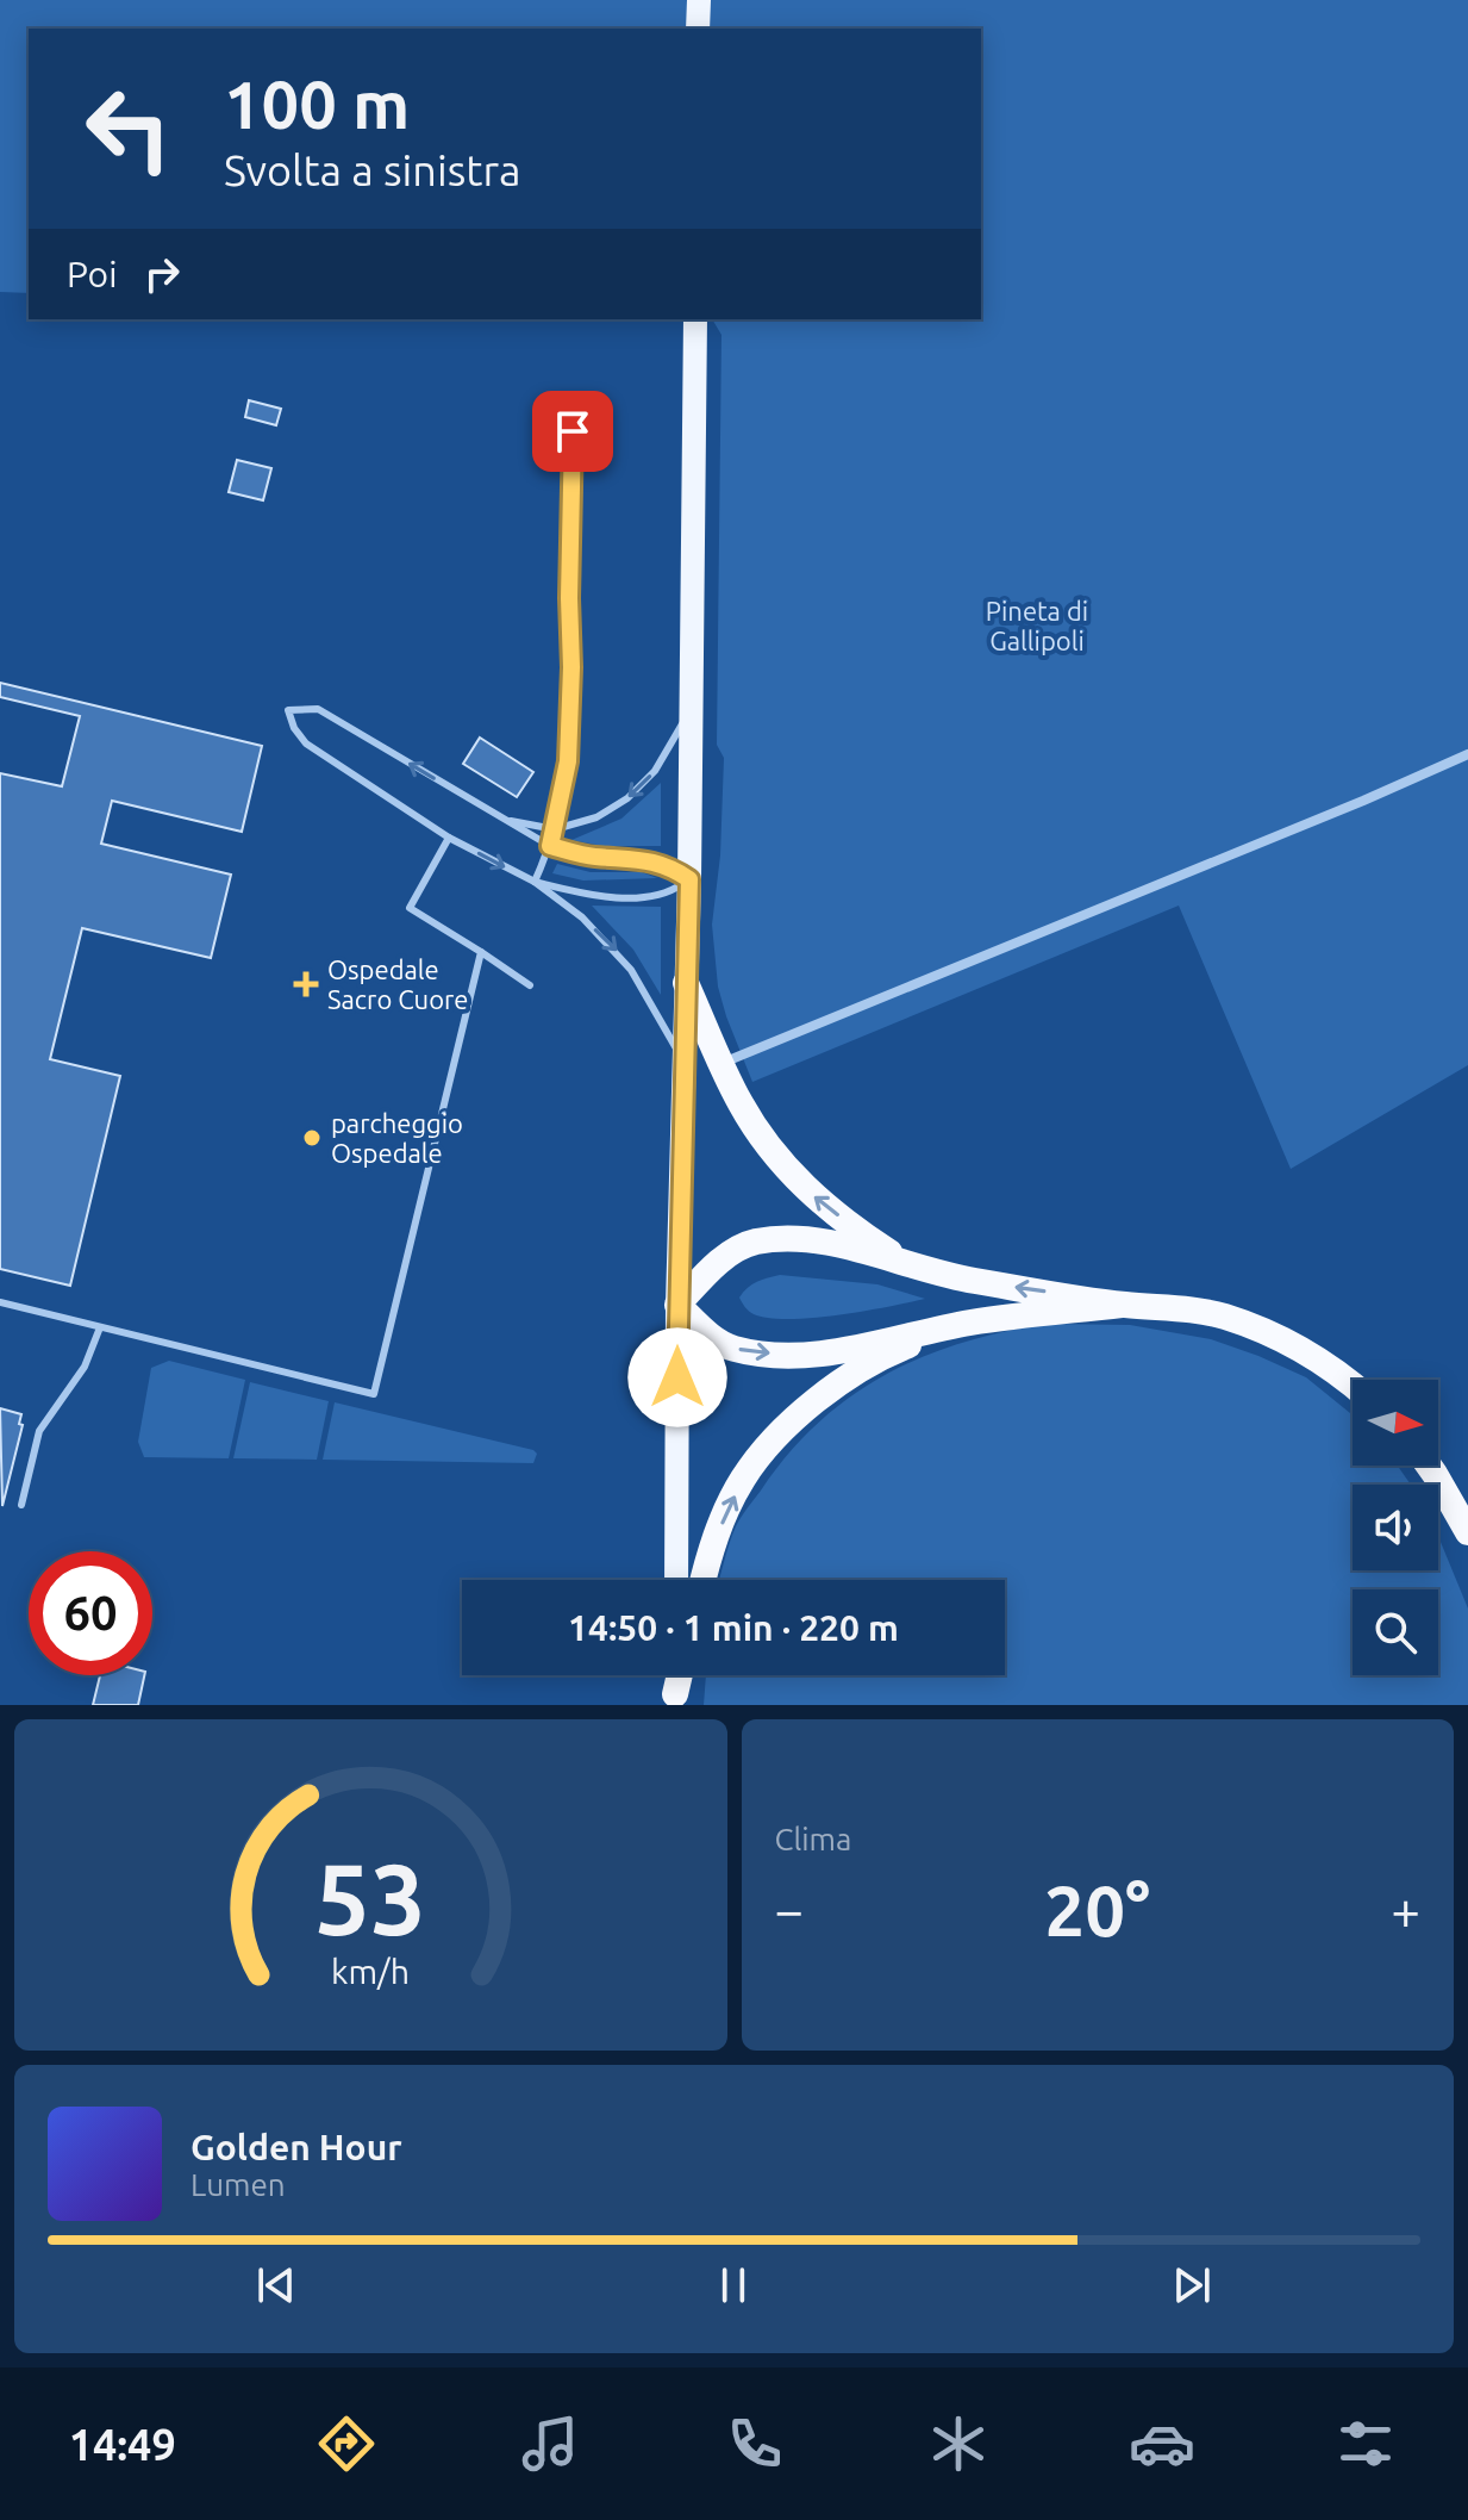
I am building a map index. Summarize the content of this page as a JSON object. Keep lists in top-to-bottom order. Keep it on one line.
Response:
{"parks":["Pineta di Gallipoli"],"places":{"health":["Ospedale Sacro Cuore"],"other":["parcheggio Ospedale"]},"north":"right","page":{"turn":["100 m","Svolta a sinistra"],"then":"Poi","limit":"60","trip":"14:50 · 1 min · 220 m","tile":"Clima","heat":["−","20°","+"],"song":["Golden Hour","Lumen"],"tabs":"14:49","gauge":["53","km/h"]}}
